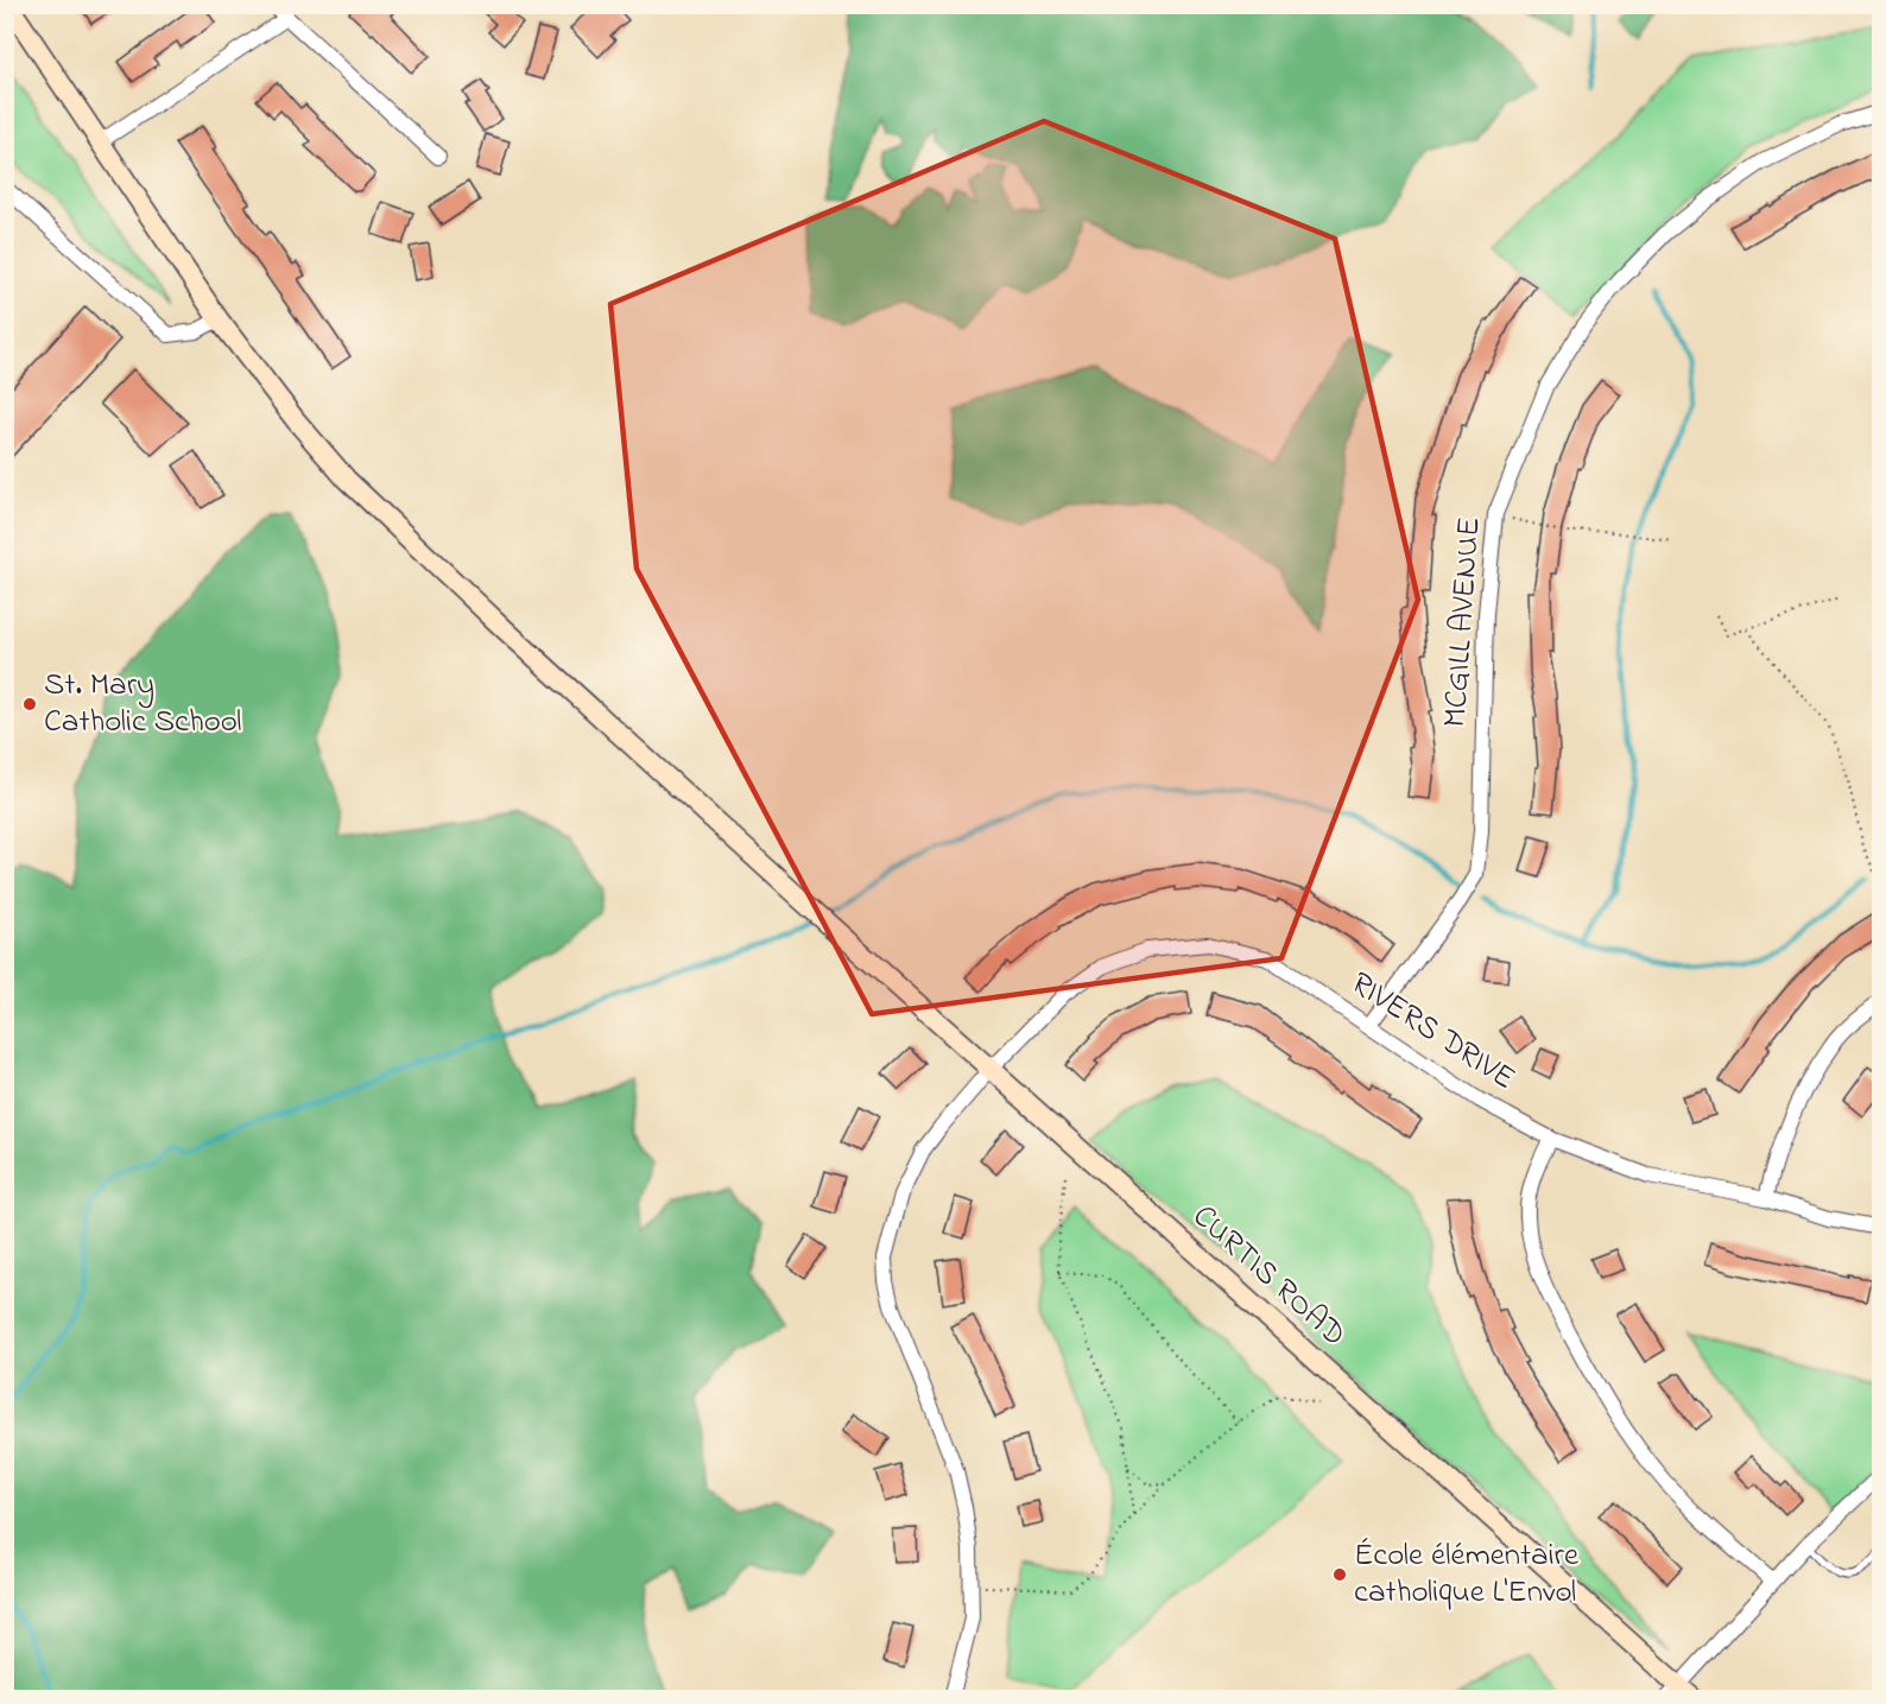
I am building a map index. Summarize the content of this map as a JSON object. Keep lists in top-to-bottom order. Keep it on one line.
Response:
{"streets":{"main road":["CURTIS ROAD"],"street":["MCGILL AVENUE","RIVERS DRIVE"]},"crossings":[["MCGILL AVENUE","RIVERS DRIVE"],["RIVERS DRIVE","CURTIS ROAD"]],"places":["St. Mary Catholic School","École élémentaire catholique L'Envol"]}
